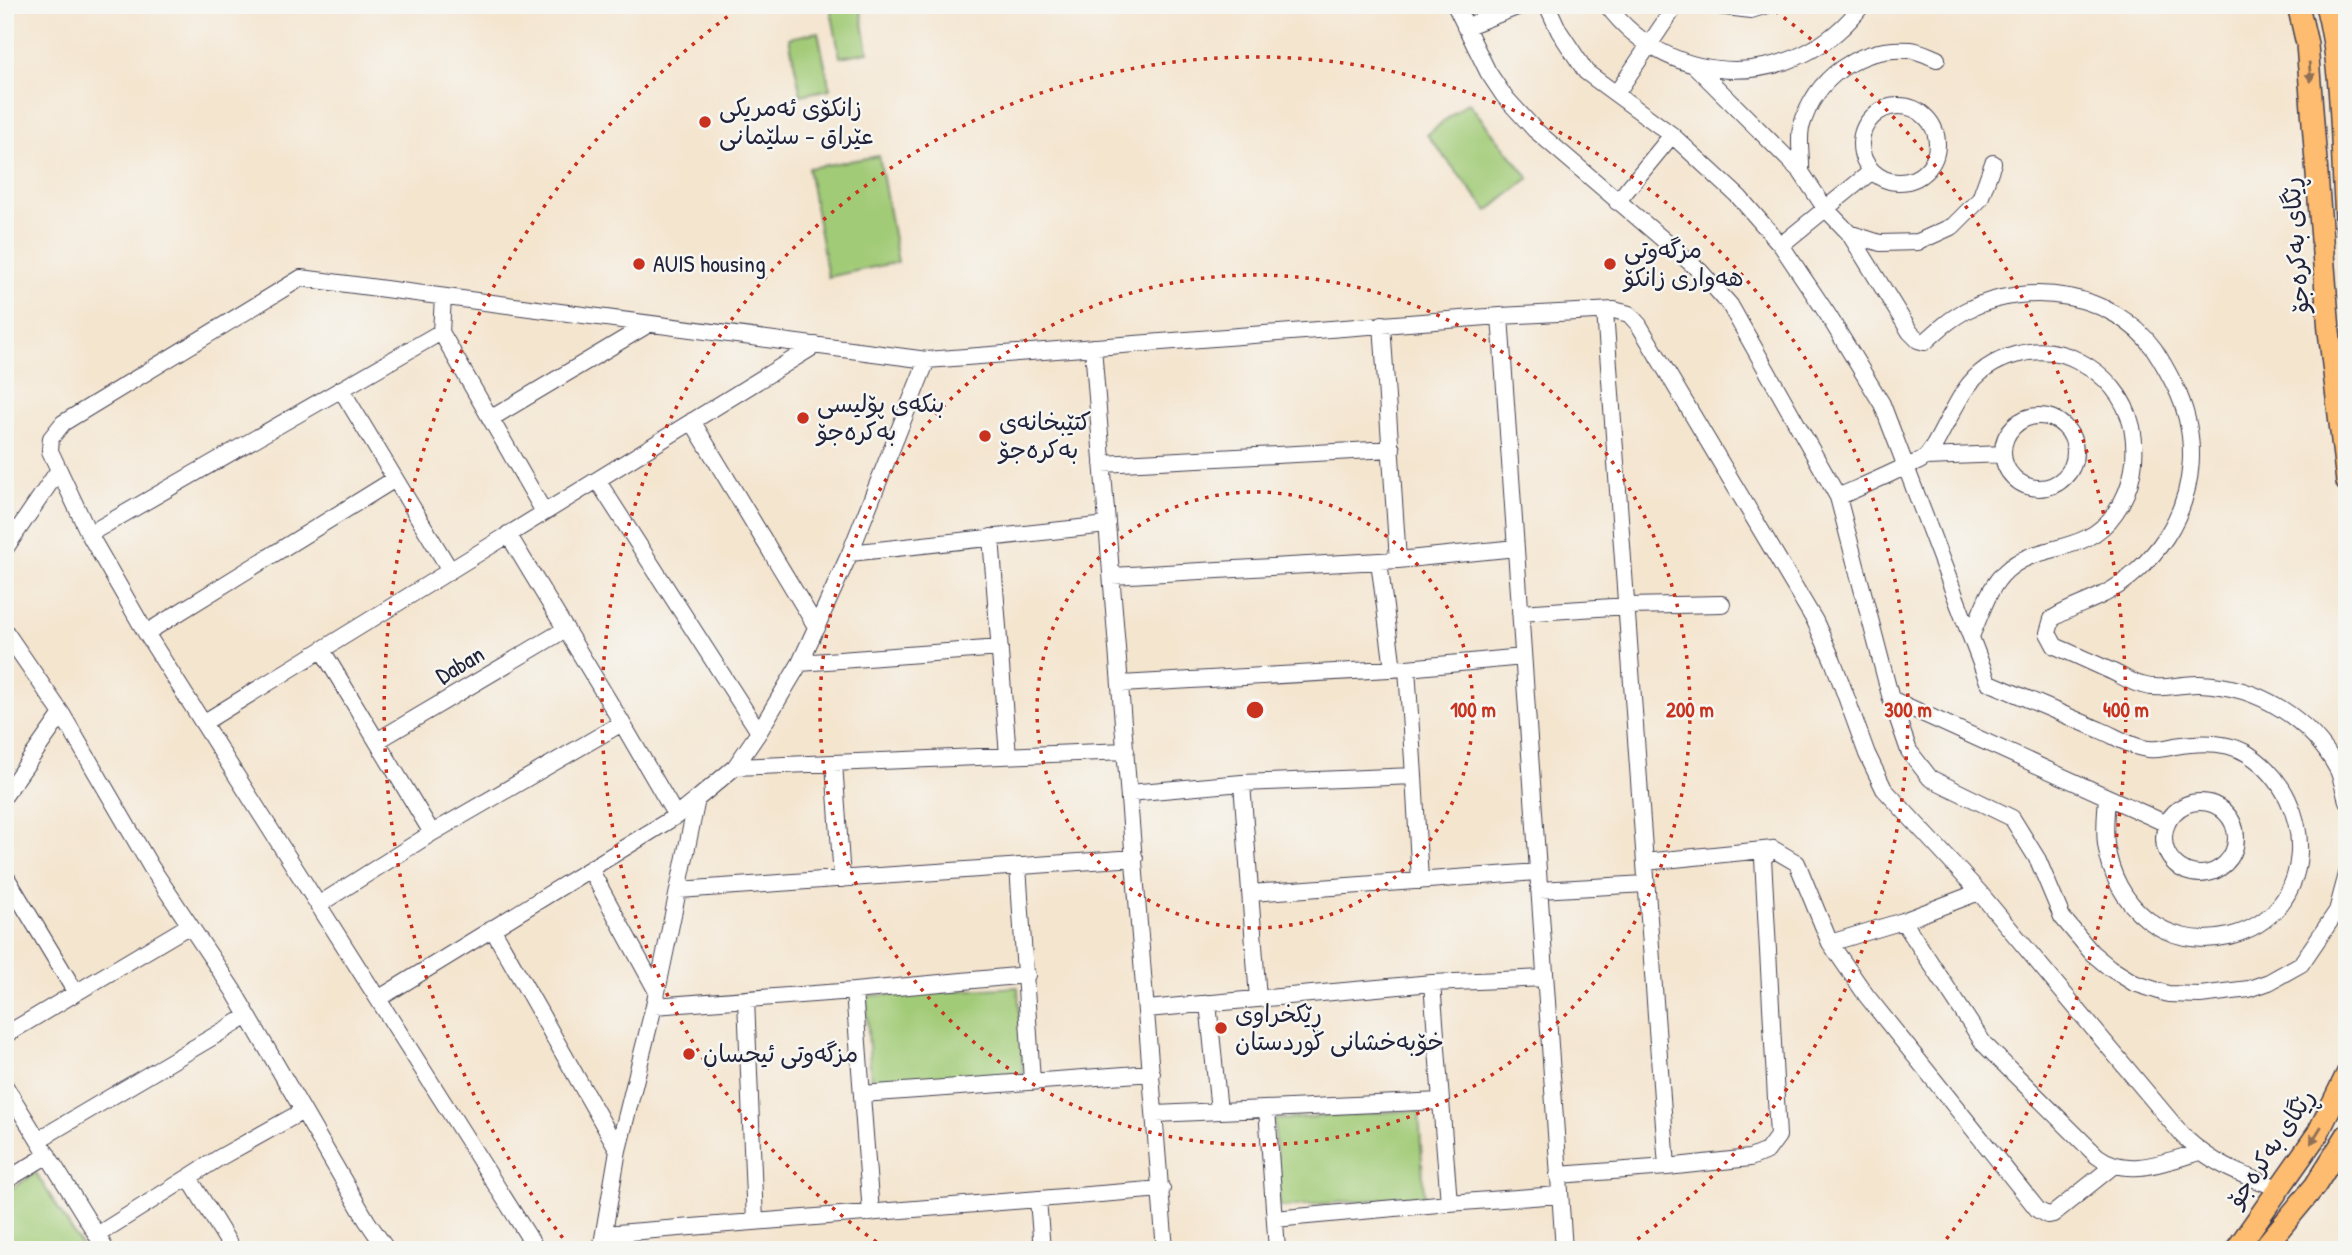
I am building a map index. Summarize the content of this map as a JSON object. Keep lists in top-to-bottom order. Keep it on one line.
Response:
{"streets":{"main road":["ڕێگای بەکرەجۆ"],"street":["Daban"]},"places":["زانکۆی ئەمریکی عێراق - سلێمانی","AUIS housing","مزگەوتی هەواری زانکۆ","بنکەی پۆلیسی بەکرەجۆ","کتێبخانەی بەکرەجۆ","ڕێکخراوی خۆبەخشانی کوردستان","مزگەوتی ئیحسان"],"rings":["100 m","200 m","300 m","400 m"]}
